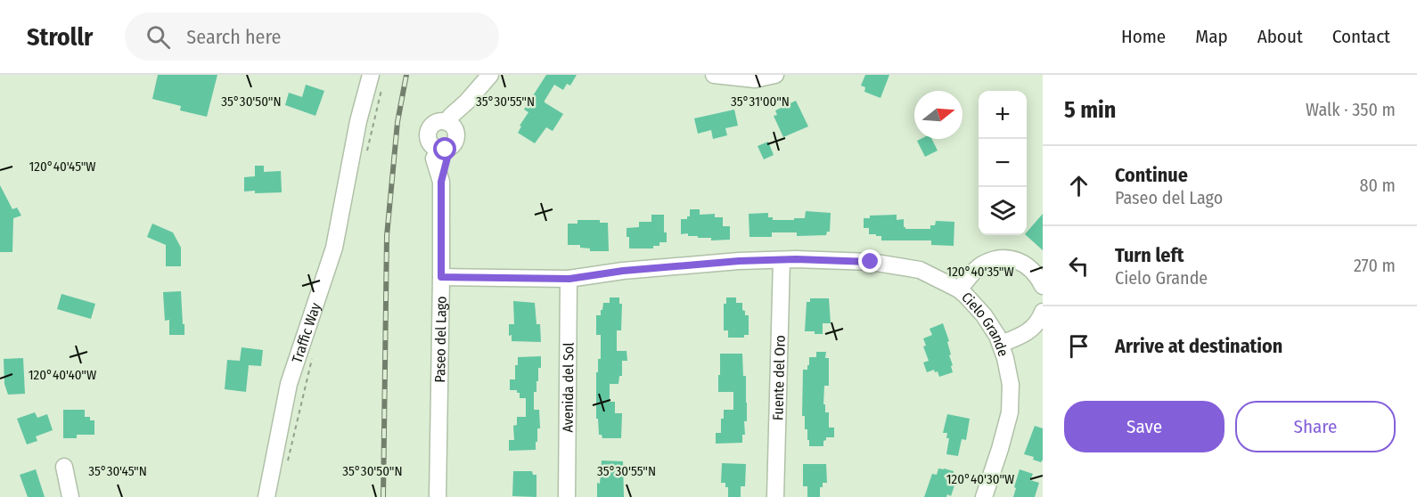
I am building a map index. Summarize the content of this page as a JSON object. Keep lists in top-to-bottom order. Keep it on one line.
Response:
{"streets":{"street":["Cielo Grande","Traffic Way","Paseo del Lago","Fuente del Oro","Avenida del Sol"]},"crossings":[["Cielo Grande","Paseo del Lago"],["Cielo Grande","Fuente del Oro"],["Cielo Grande","Avenida del Sol"]],"north":"right","page":{"header":"Strollr","search":"Search here","nav":["Home","Map","About","Contact"],"heading":["5 min","Walk · 350 m"],"map_buttons":["+","−"],"list":[["Continue","Paseo del Lago","80 m"],["Turn left","Cielo Grande","270 m"],"Arrive at destination"],"buttons":["Save","Share"]},"coordinates":["35°30'50\"N","35°30'55\"N","35°31'00\"N","120°40'45\"W","120°40'35\"W","120°40'40\"W","35°30'45\"N","120°40'30\"W"]}
